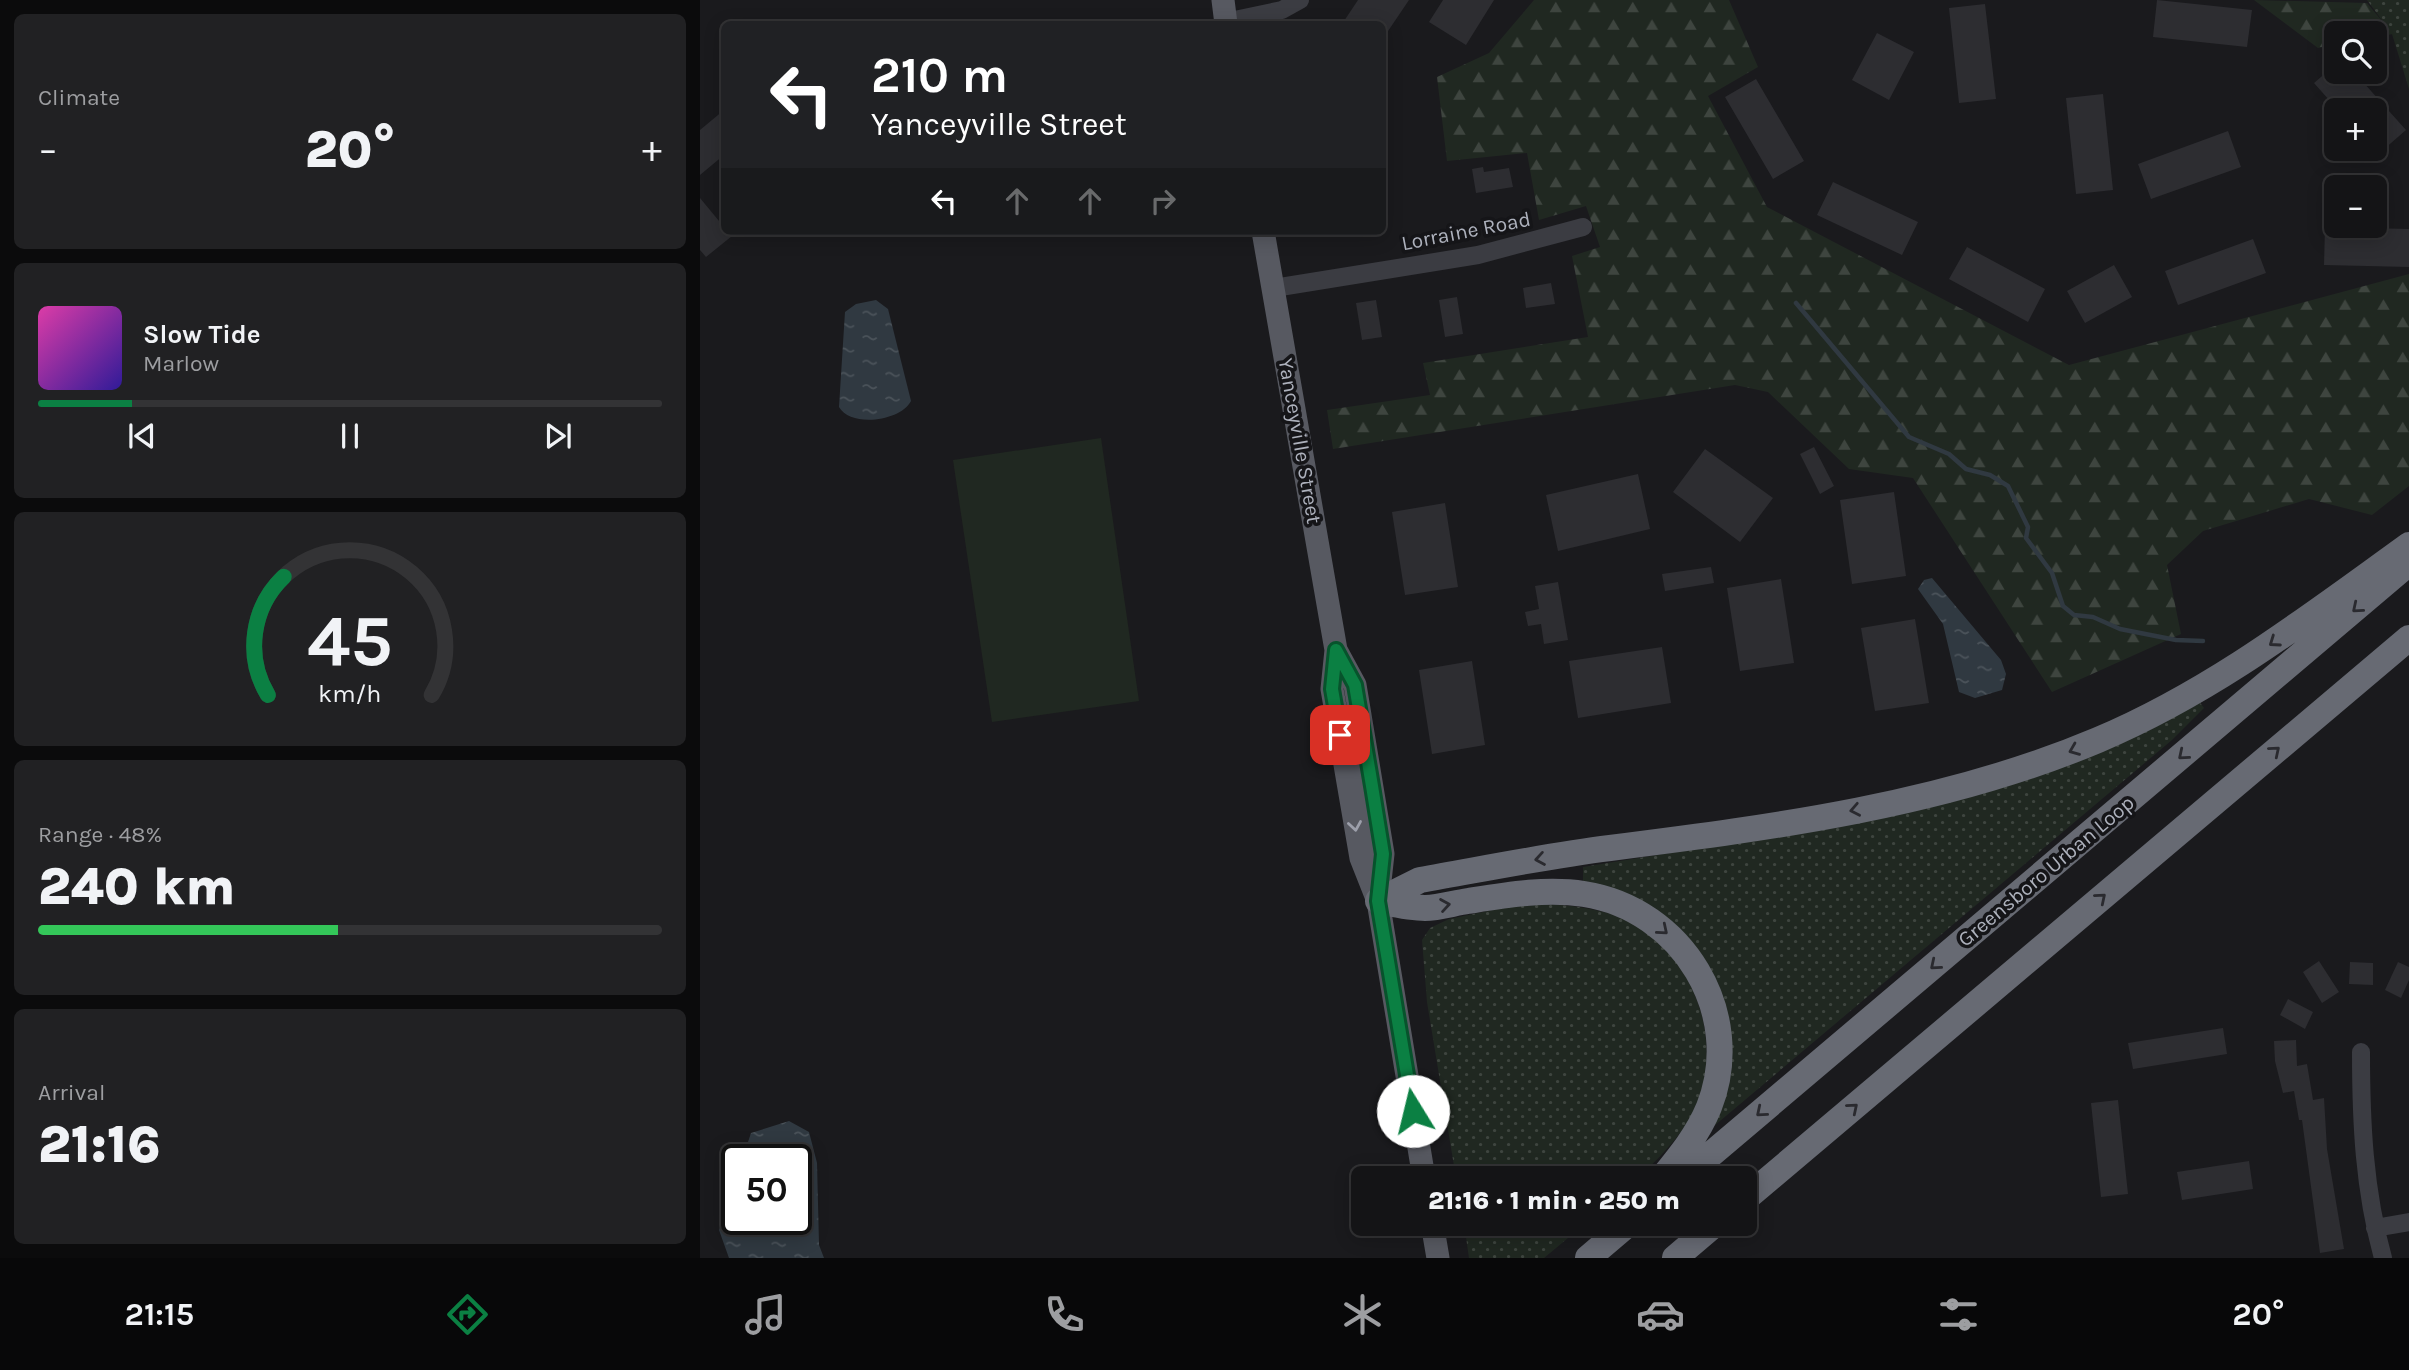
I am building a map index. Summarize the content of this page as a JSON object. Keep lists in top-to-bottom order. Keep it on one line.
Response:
{"streets":{"highway":["Greensboro Urban Loop"],"main road":["Yanceyville Street"],"street":["Lorraine Road"]},"crossings":[["Lorraine Road","Yanceyville Street"]],"page":{"tile":["Climate",["Range · 48%","240 km"],["Arrival","21:16"]],"map_buttons":["+","−"],"turn":["210 m","Yanceyville Street"],"heat":["−","20°","+"],"song":["Slow Tide","Marlow"],"limit":"50","trip":"21:16 · 1 min · 250 m","tabs":["21:15","20°"],"gauge":["45","km/h"]}}
